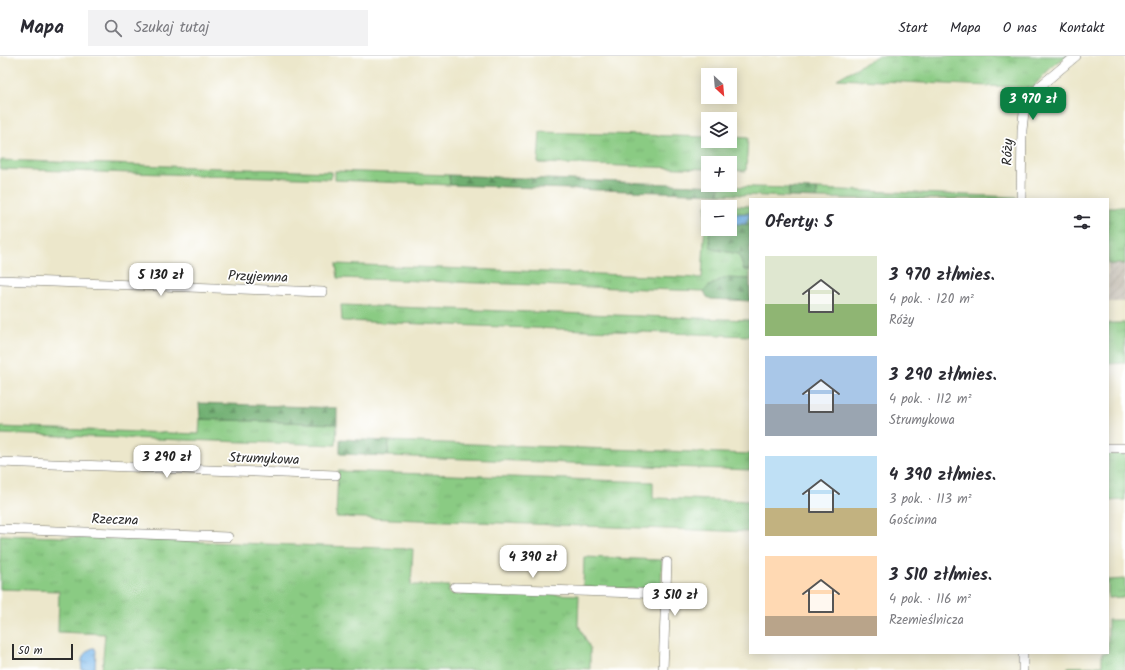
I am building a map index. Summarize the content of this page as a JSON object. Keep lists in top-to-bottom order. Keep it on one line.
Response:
{"streets":{"street":["Róży","Przyjemna","Strumykowa","Rzeczna"]},"scale_bar":"50 m","north":"bottom right","page":{"header":"Mapa","search":"Szukaj tutaj","nav":["Start","Mapa","O nas","Kontakt"],"map_buttons":["+","−"],"price":["3 970 zł","5 130 zł","3 290 zł","4 390 zł","3 510 zł"],"heading":"Oferty: 5","list":[{"name":"3 970 zł/mies.","note":"4 pok. · 120 m² · Róży"},{"name":"3 290 zł/mies.","note":"4 pok. · 112 m² · Strumykowa"},{"name":"4 390 zł/mies.","note":"3 pok. · 113 m² · Gościnna"},{"name":"3 510 zł/mies.","note":"4 pok. · 116 m² · Rzemieślnicza"}],"scale":"50 m"}}
